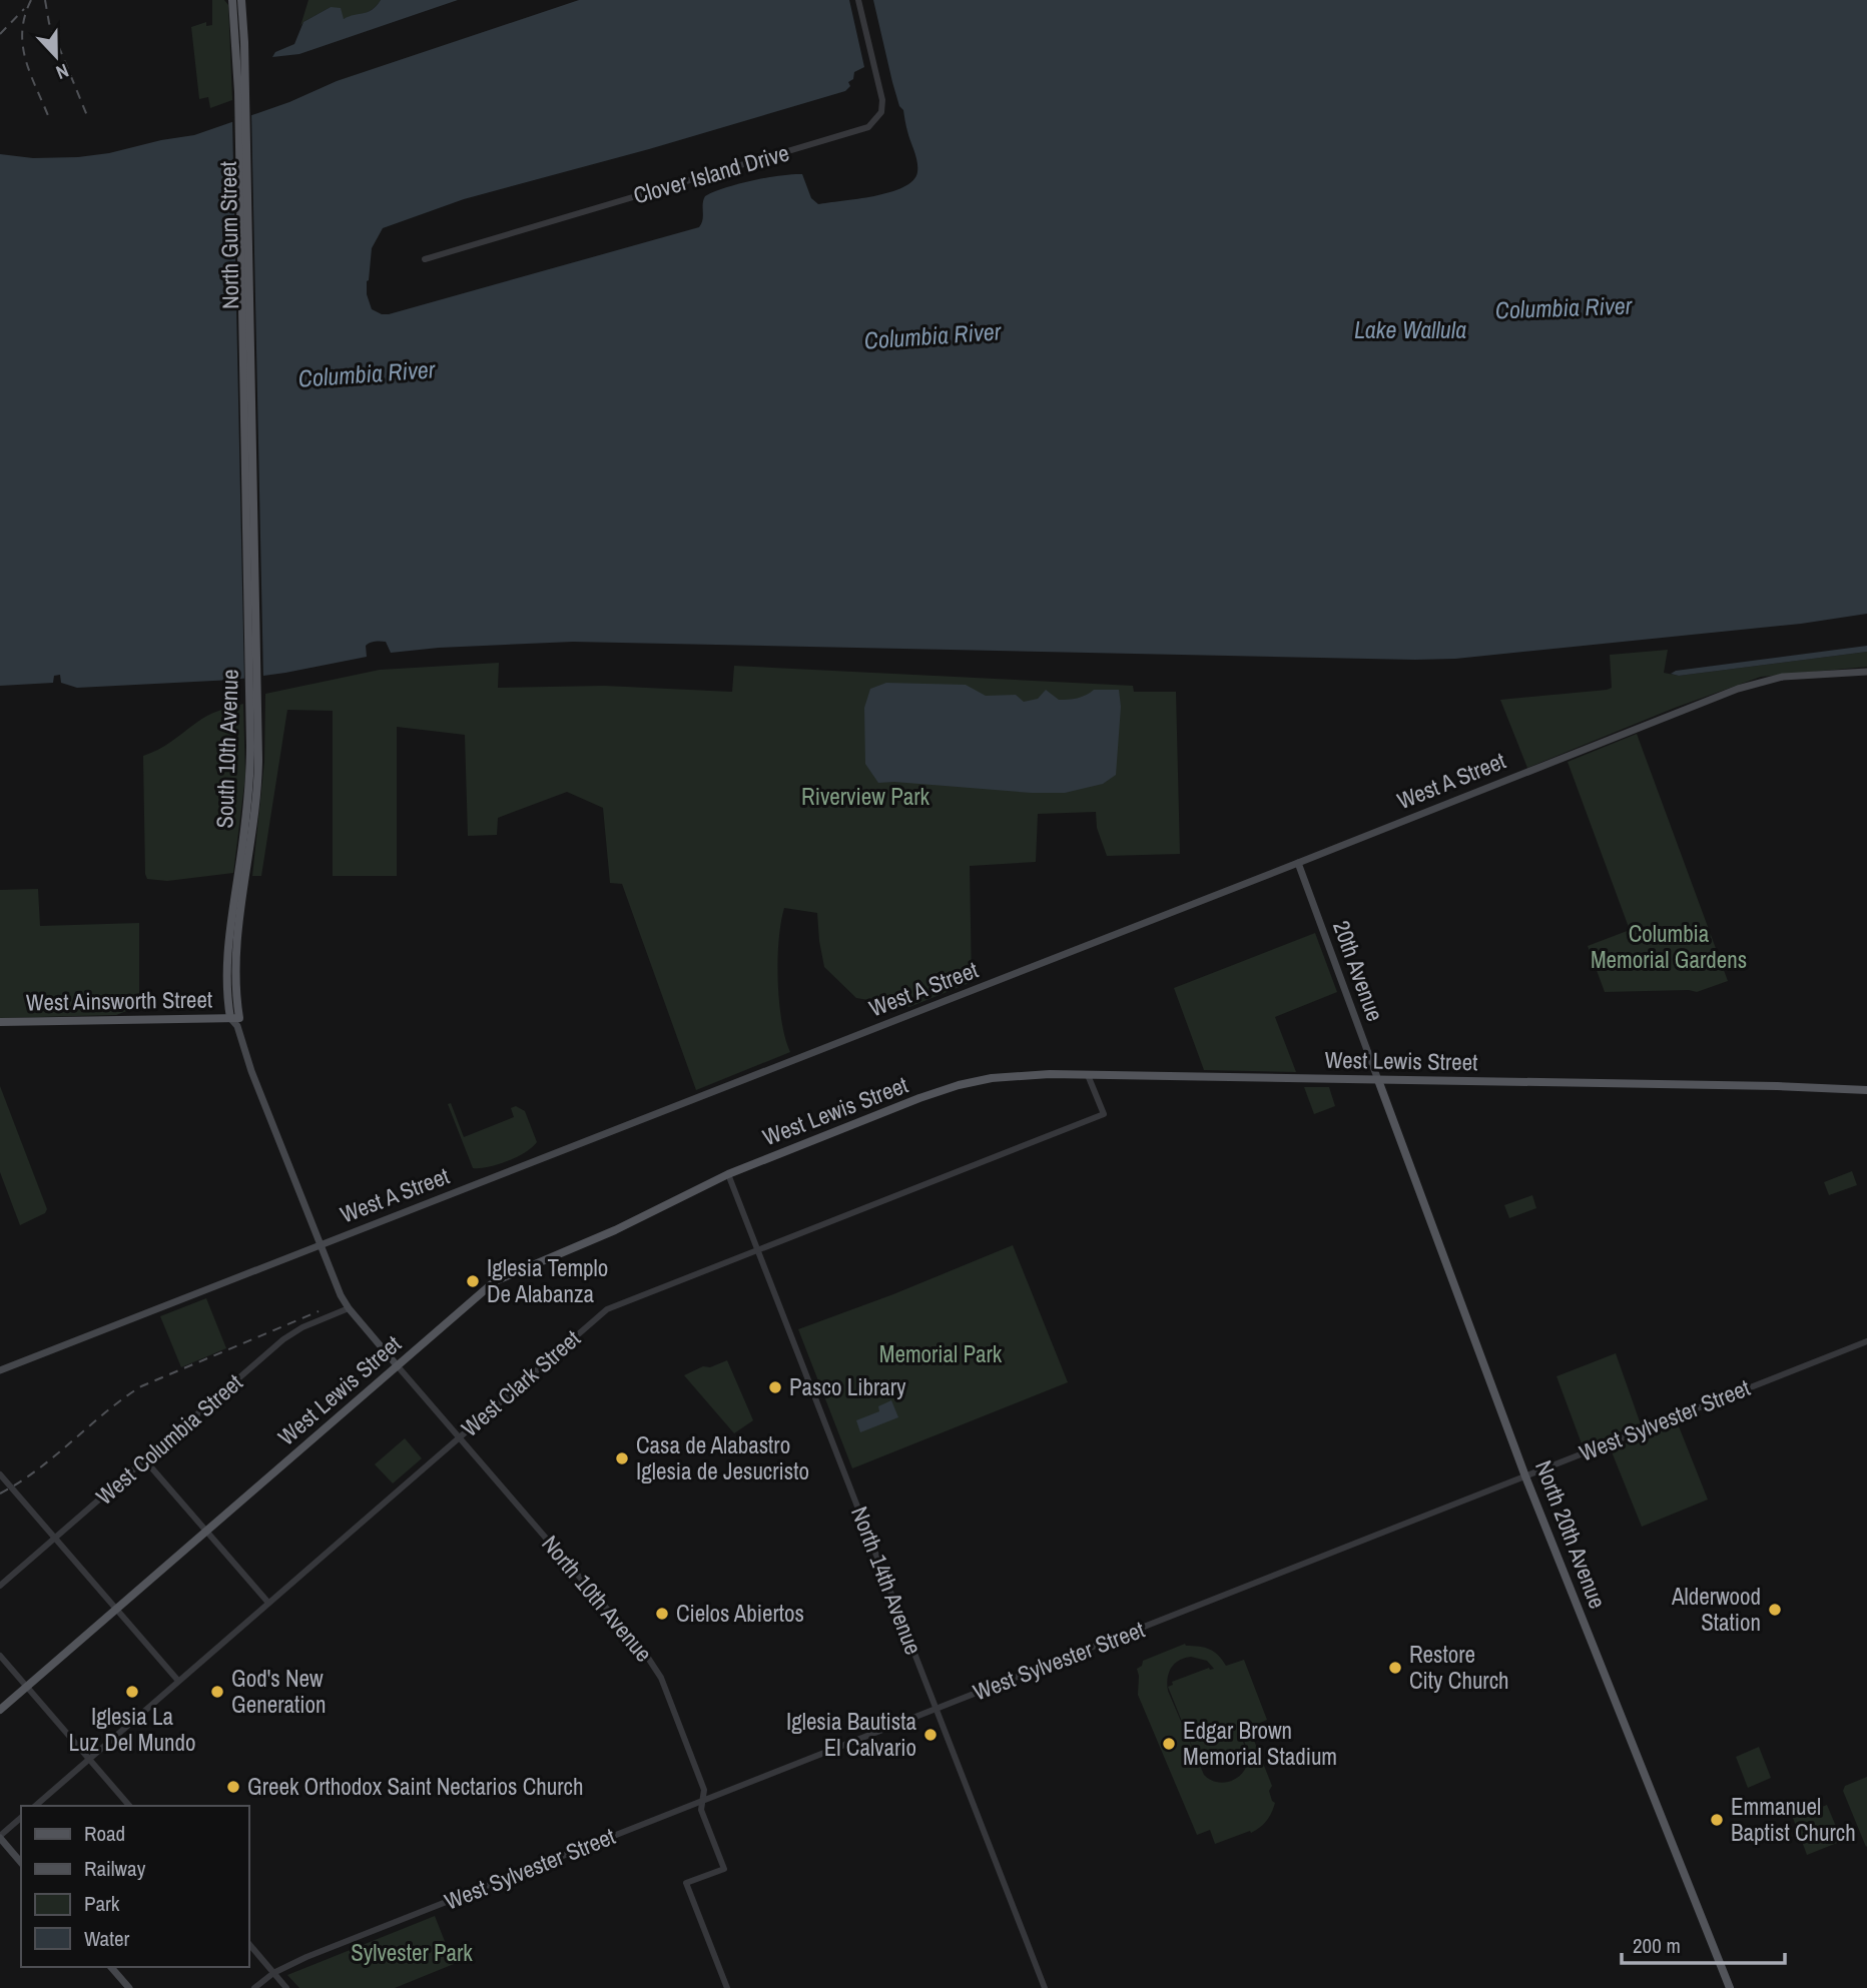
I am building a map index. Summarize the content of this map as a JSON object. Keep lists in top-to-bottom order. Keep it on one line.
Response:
{"streets":{"main road":["North Gum Street","South 10th Avenue","West A Street","20th Avenue","West Ainsworth Street","West Lewis Street","North 20th Avenue"],"street":["Clover Island Drive","West Clark Street","West Sylvester Street","West Columbia Street","North 14th Avenue","North 10th Avenue"]},"crossings":[["North Gum Street","South 10th Avenue"],["South 10th Avenue","West A Street"],["South 10th Avenue","West Ainsworth Street"],["South 10th Avenue","West Lewis Street"],["South 10th Avenue","West Columbia Street"],["South 10th Avenue","North 10th Avenue"],["West A Street","20th Avenue"],["20th Avenue","West Lewis Street"],["20th Avenue","North 20th Avenue"],["West Lewis Street","West Clark Street"],["West Lewis Street","North 14th Avenue"],["West Lewis Street","North 10th Avenue"],["West Clark Street","North 14th Avenue"],["West Clark Street","North 10th Avenue"],["West Sylvester Street","North 20th Avenue"],["West Sylvester Street","North 14th Avenue"],["West Sylvester Street","North 10th Avenue"]],"water":["Columbia River","Lake Wallula"],"parks":["Riverview Park","Columbia Memorial Gardens","Memorial Park","Sylvester Park"],"places":["Iglesia Templo De Alabanza","Pasco Library","Casa de Alabastro Iglesia de Jesucristo","Alderwood Station","Cielos Abiertos","Restore City Church","Iglesia La Luz Del Mundo","God's New Generation","Iglesia Bautista El Calvario","Edgar Brown Memorial Stadium","Greek Orthodox Saint Nectarios Church","Emmanuel Baptist Church"],"legend":["Road","Railway","Park","Water"],"scale_bar":"200 m","north":"bottom"}
